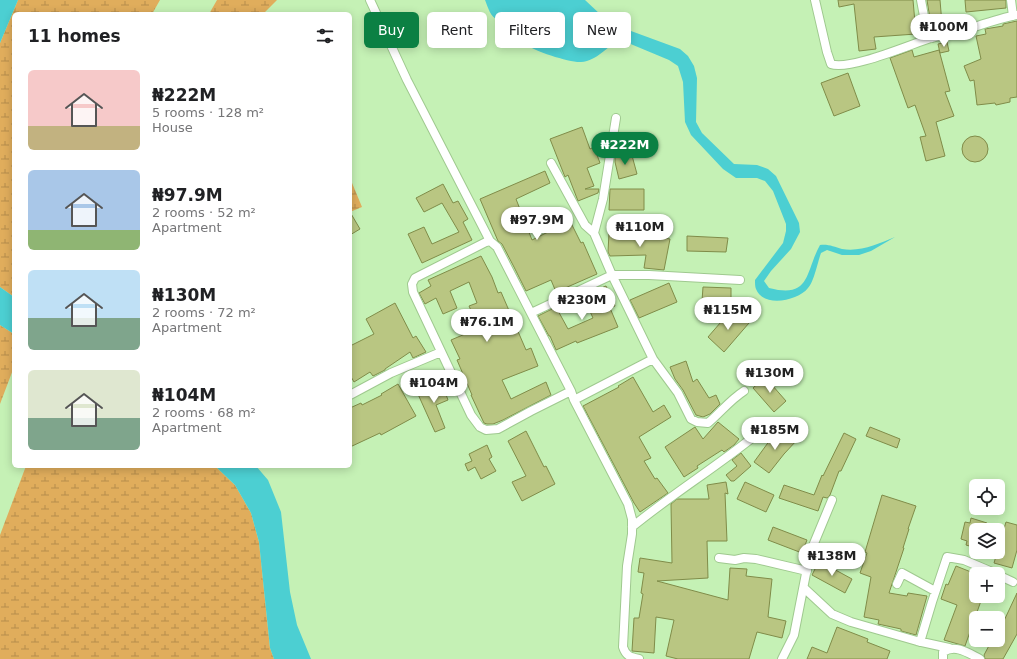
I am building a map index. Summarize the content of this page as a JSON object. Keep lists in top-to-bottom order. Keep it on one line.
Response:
{"page":{"chip":["Buy","Rent","Filters","New"],"heading":"11 homes","price":["₦100M","₦222M","₦97.9M","₦110M","₦230M","₦115M","₦76.1M","₦130M","₦104M","₦185M","₦138M"],"list":[{"name":"₦222M","note":"5 rooms · 128 m² · House"},{"name":"₦97.9M","note":"2 rooms · 52 m² · Apartment"},{"name":"₦130M","note":"2 rooms · 72 m² · Apartment"},{"name":"₦104M","note":"2 rooms · 68 m² · Apartment"}],"map_buttons":["+","−"]}}
